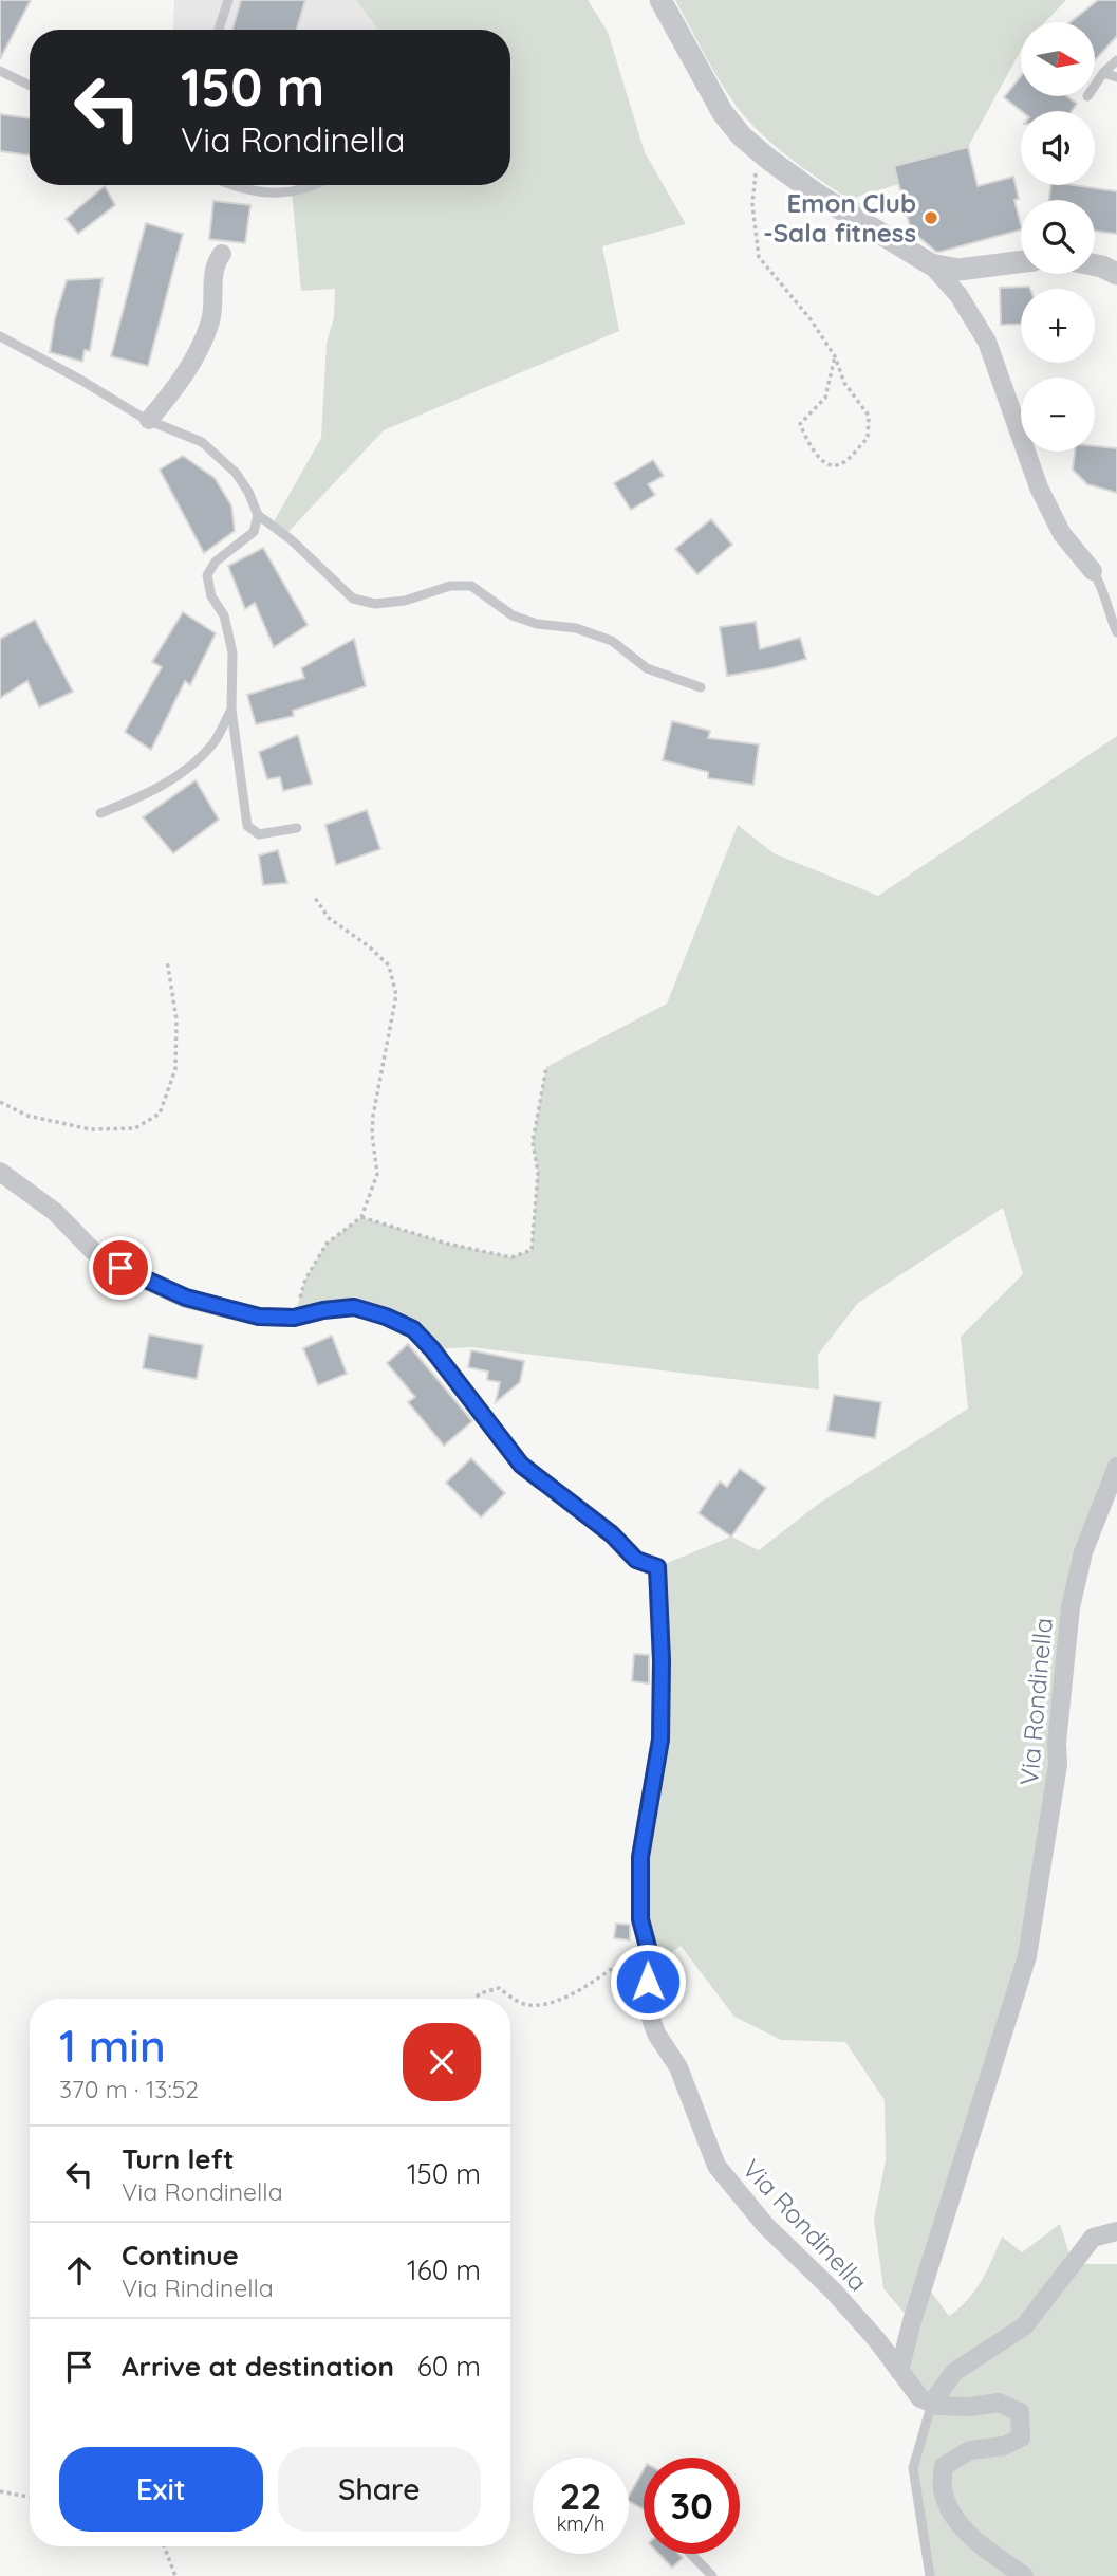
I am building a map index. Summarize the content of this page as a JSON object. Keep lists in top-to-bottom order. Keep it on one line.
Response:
{"streets":{"street":["Via Rondinella"]},"places":["Emon Club -Sala fitness"],"north":"right","page":{"map_buttons":["+","−"],"turn":["150 m","Via Rondinella"],"heading":["1 min","370 m · 13:52"],"list":[{"name":"Turn left","note":"Via Rondinella","value":"150 m"},{"name":"Continue","note":"Via Rindinella","value":"160 m"},{"name":"Arrive at destination","value":"60 m"}],"buttons":["Exit","Share"],"speed":"22 km/h","limit":"30"}}
